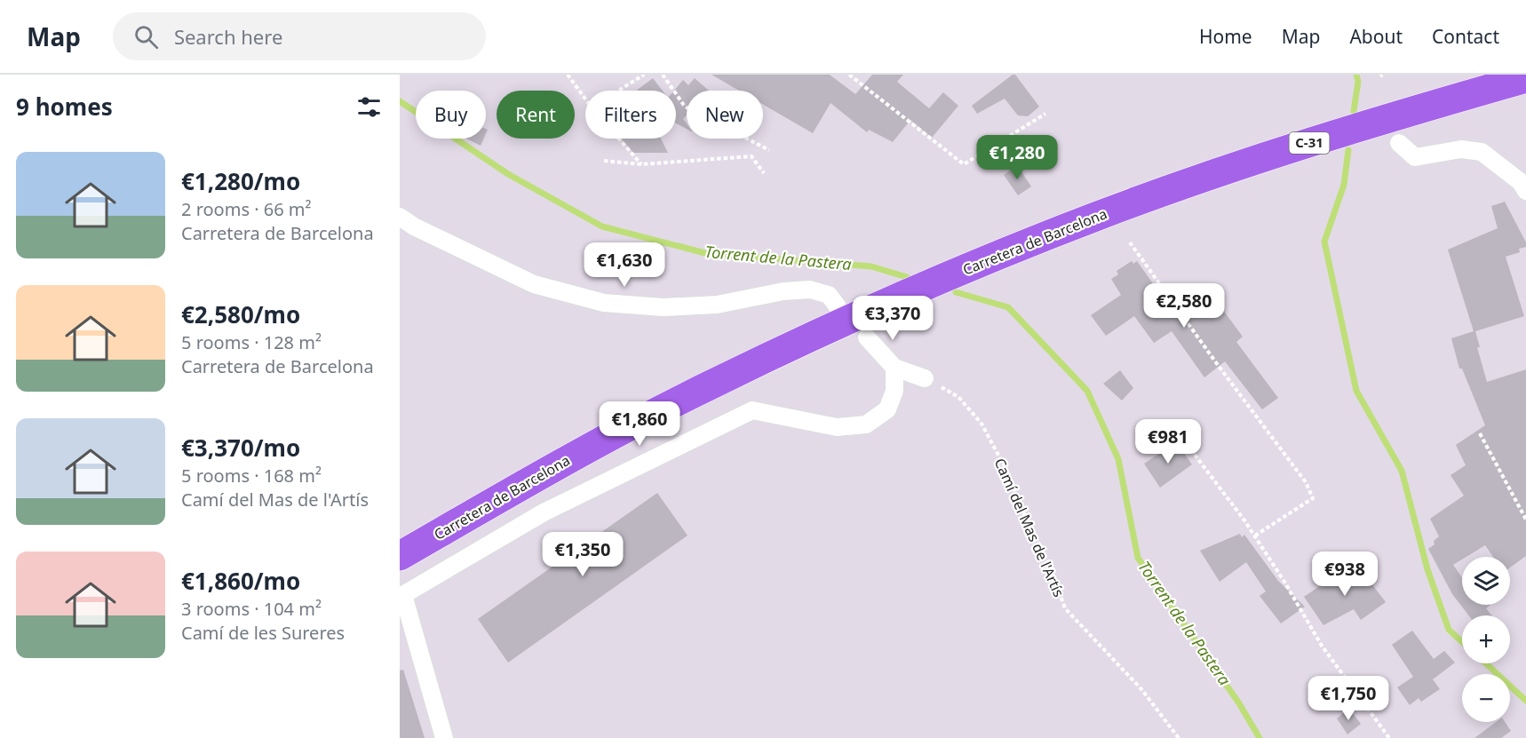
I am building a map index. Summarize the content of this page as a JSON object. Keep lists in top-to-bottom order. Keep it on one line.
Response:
{"streets":{"highway":["C-31","Carretera de Barcelona"],"path":["Camí del Mas de l'Artís"]},"water":["Torrent de la Pastera"],"page":{"header":"Map","search":"Search here","nav":["Home","Map","About","Contact"],"heading":"9 homes","chip":["Buy","Rent","Filters","New"],"price":["€1,280","€1,630","€2,580","€3,370","€1,860","€981","€1,350","€938","€1,750"],"list":[{"name":"€1,280/mo","note":"2 rooms · 66 m² · Carretera de Barcelona"},{"name":"€2,580/mo","note":"5 rooms · 128 m² · Carretera de Barcelona"},{"name":"€3,370/mo","note":"5 rooms · 168 m² · Camí del Mas de l'Artís"},{"name":"€1,860/mo","note":"3 rooms · 104 m² · Camí de les Sureres"}],"map_buttons":["+","−"]}}
